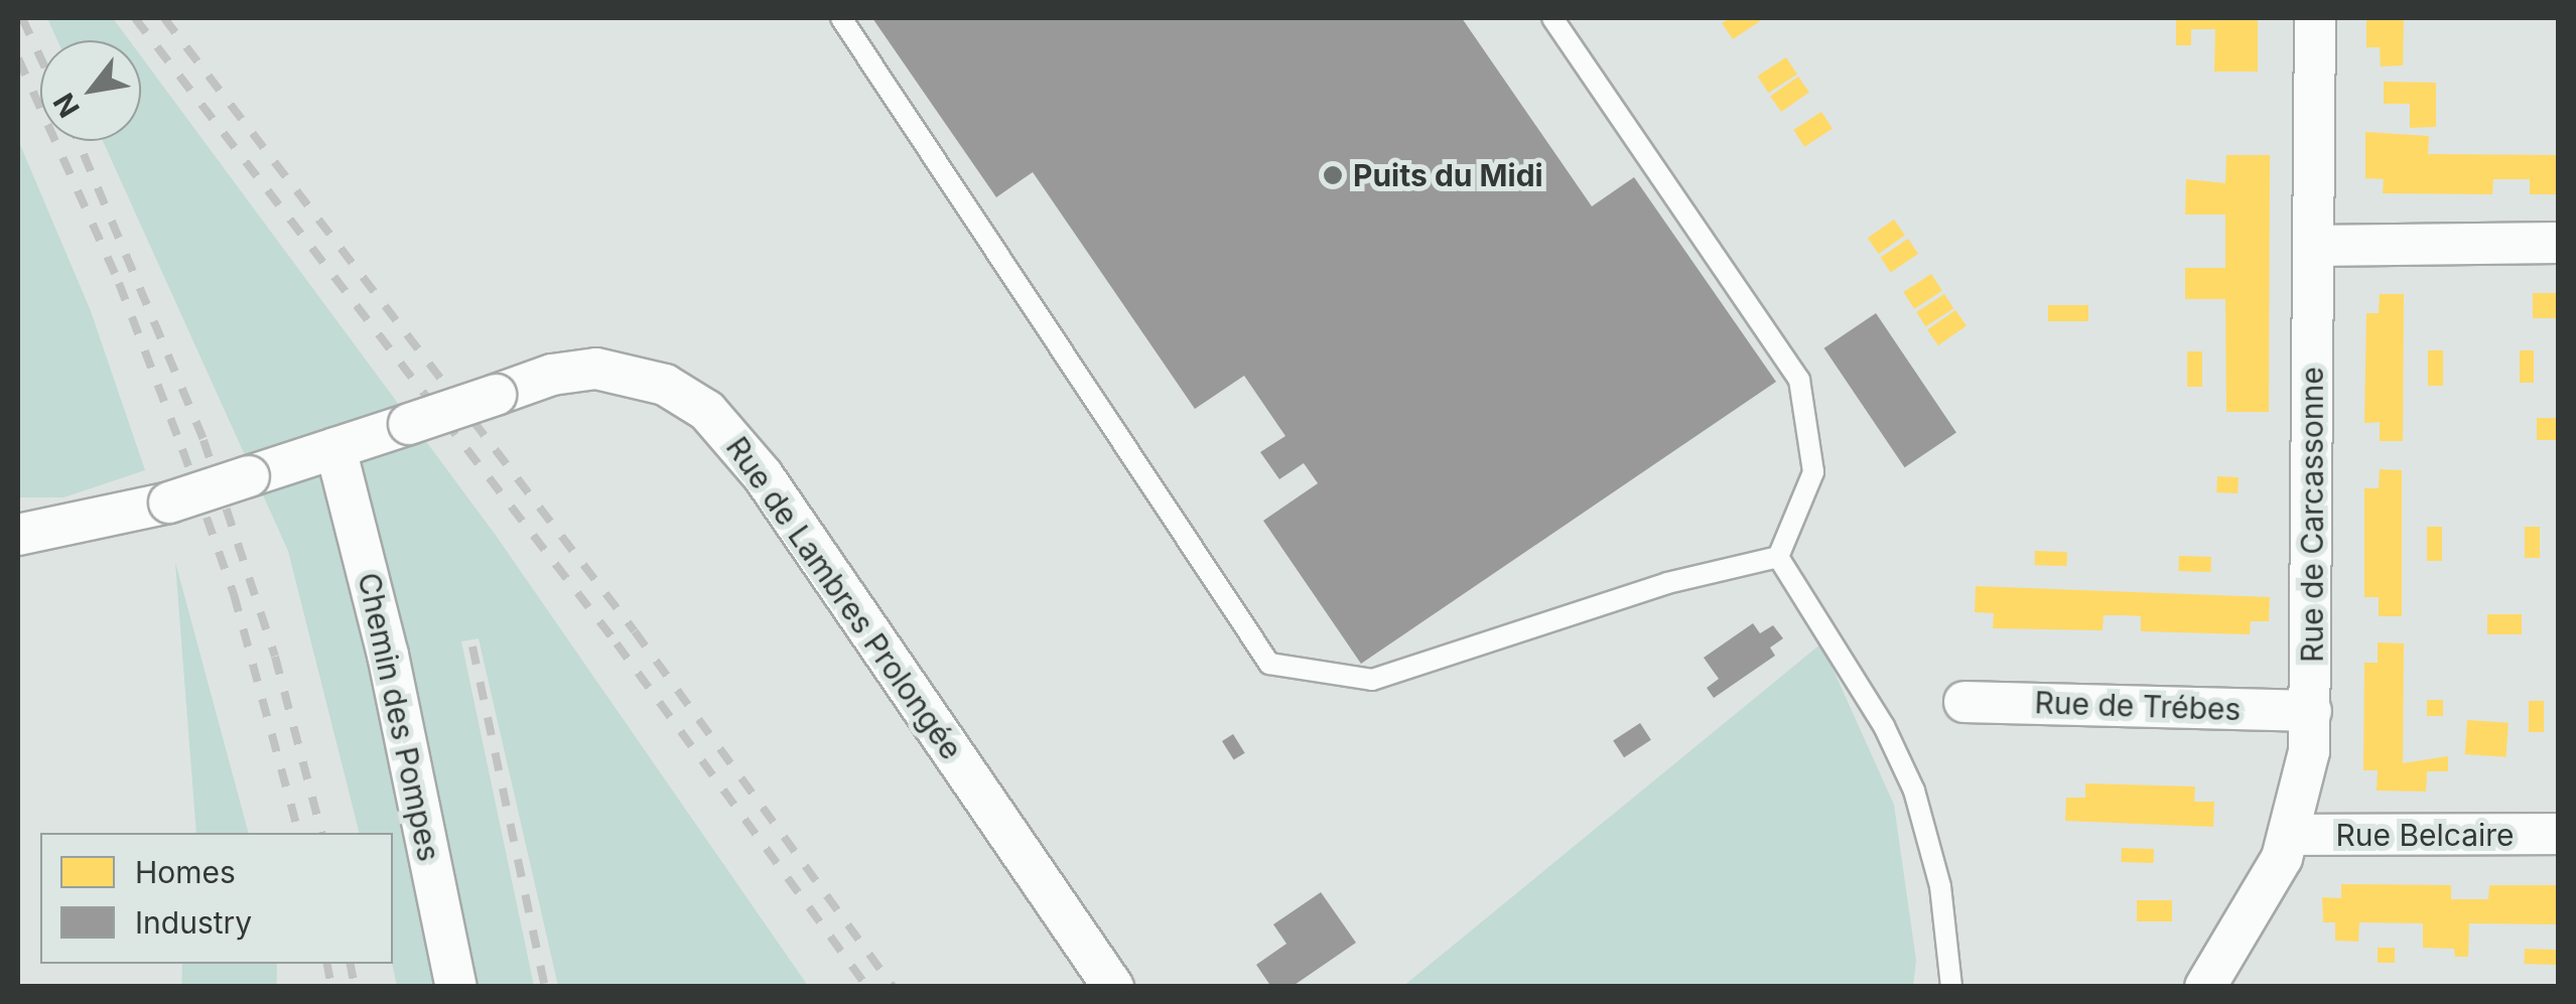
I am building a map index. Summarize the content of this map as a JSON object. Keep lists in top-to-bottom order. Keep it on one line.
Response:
{"streets":{"street":["Rue de Carcassonne","Rue de Lambres Prolongée","Rue de Trébes","Chemin des Pompes","Rue Belcaire"]},"crossings":[["Rue de Carcassonne","Rue de Trébes"],["Rue de Carcassonne","Rue Belcaire"],["Rue de Lambres Prolongée","Chemin des Pompes"]],"places":["Puits du Midi"],"legend":["Homes","Industry"],"north":"bottom left"}
